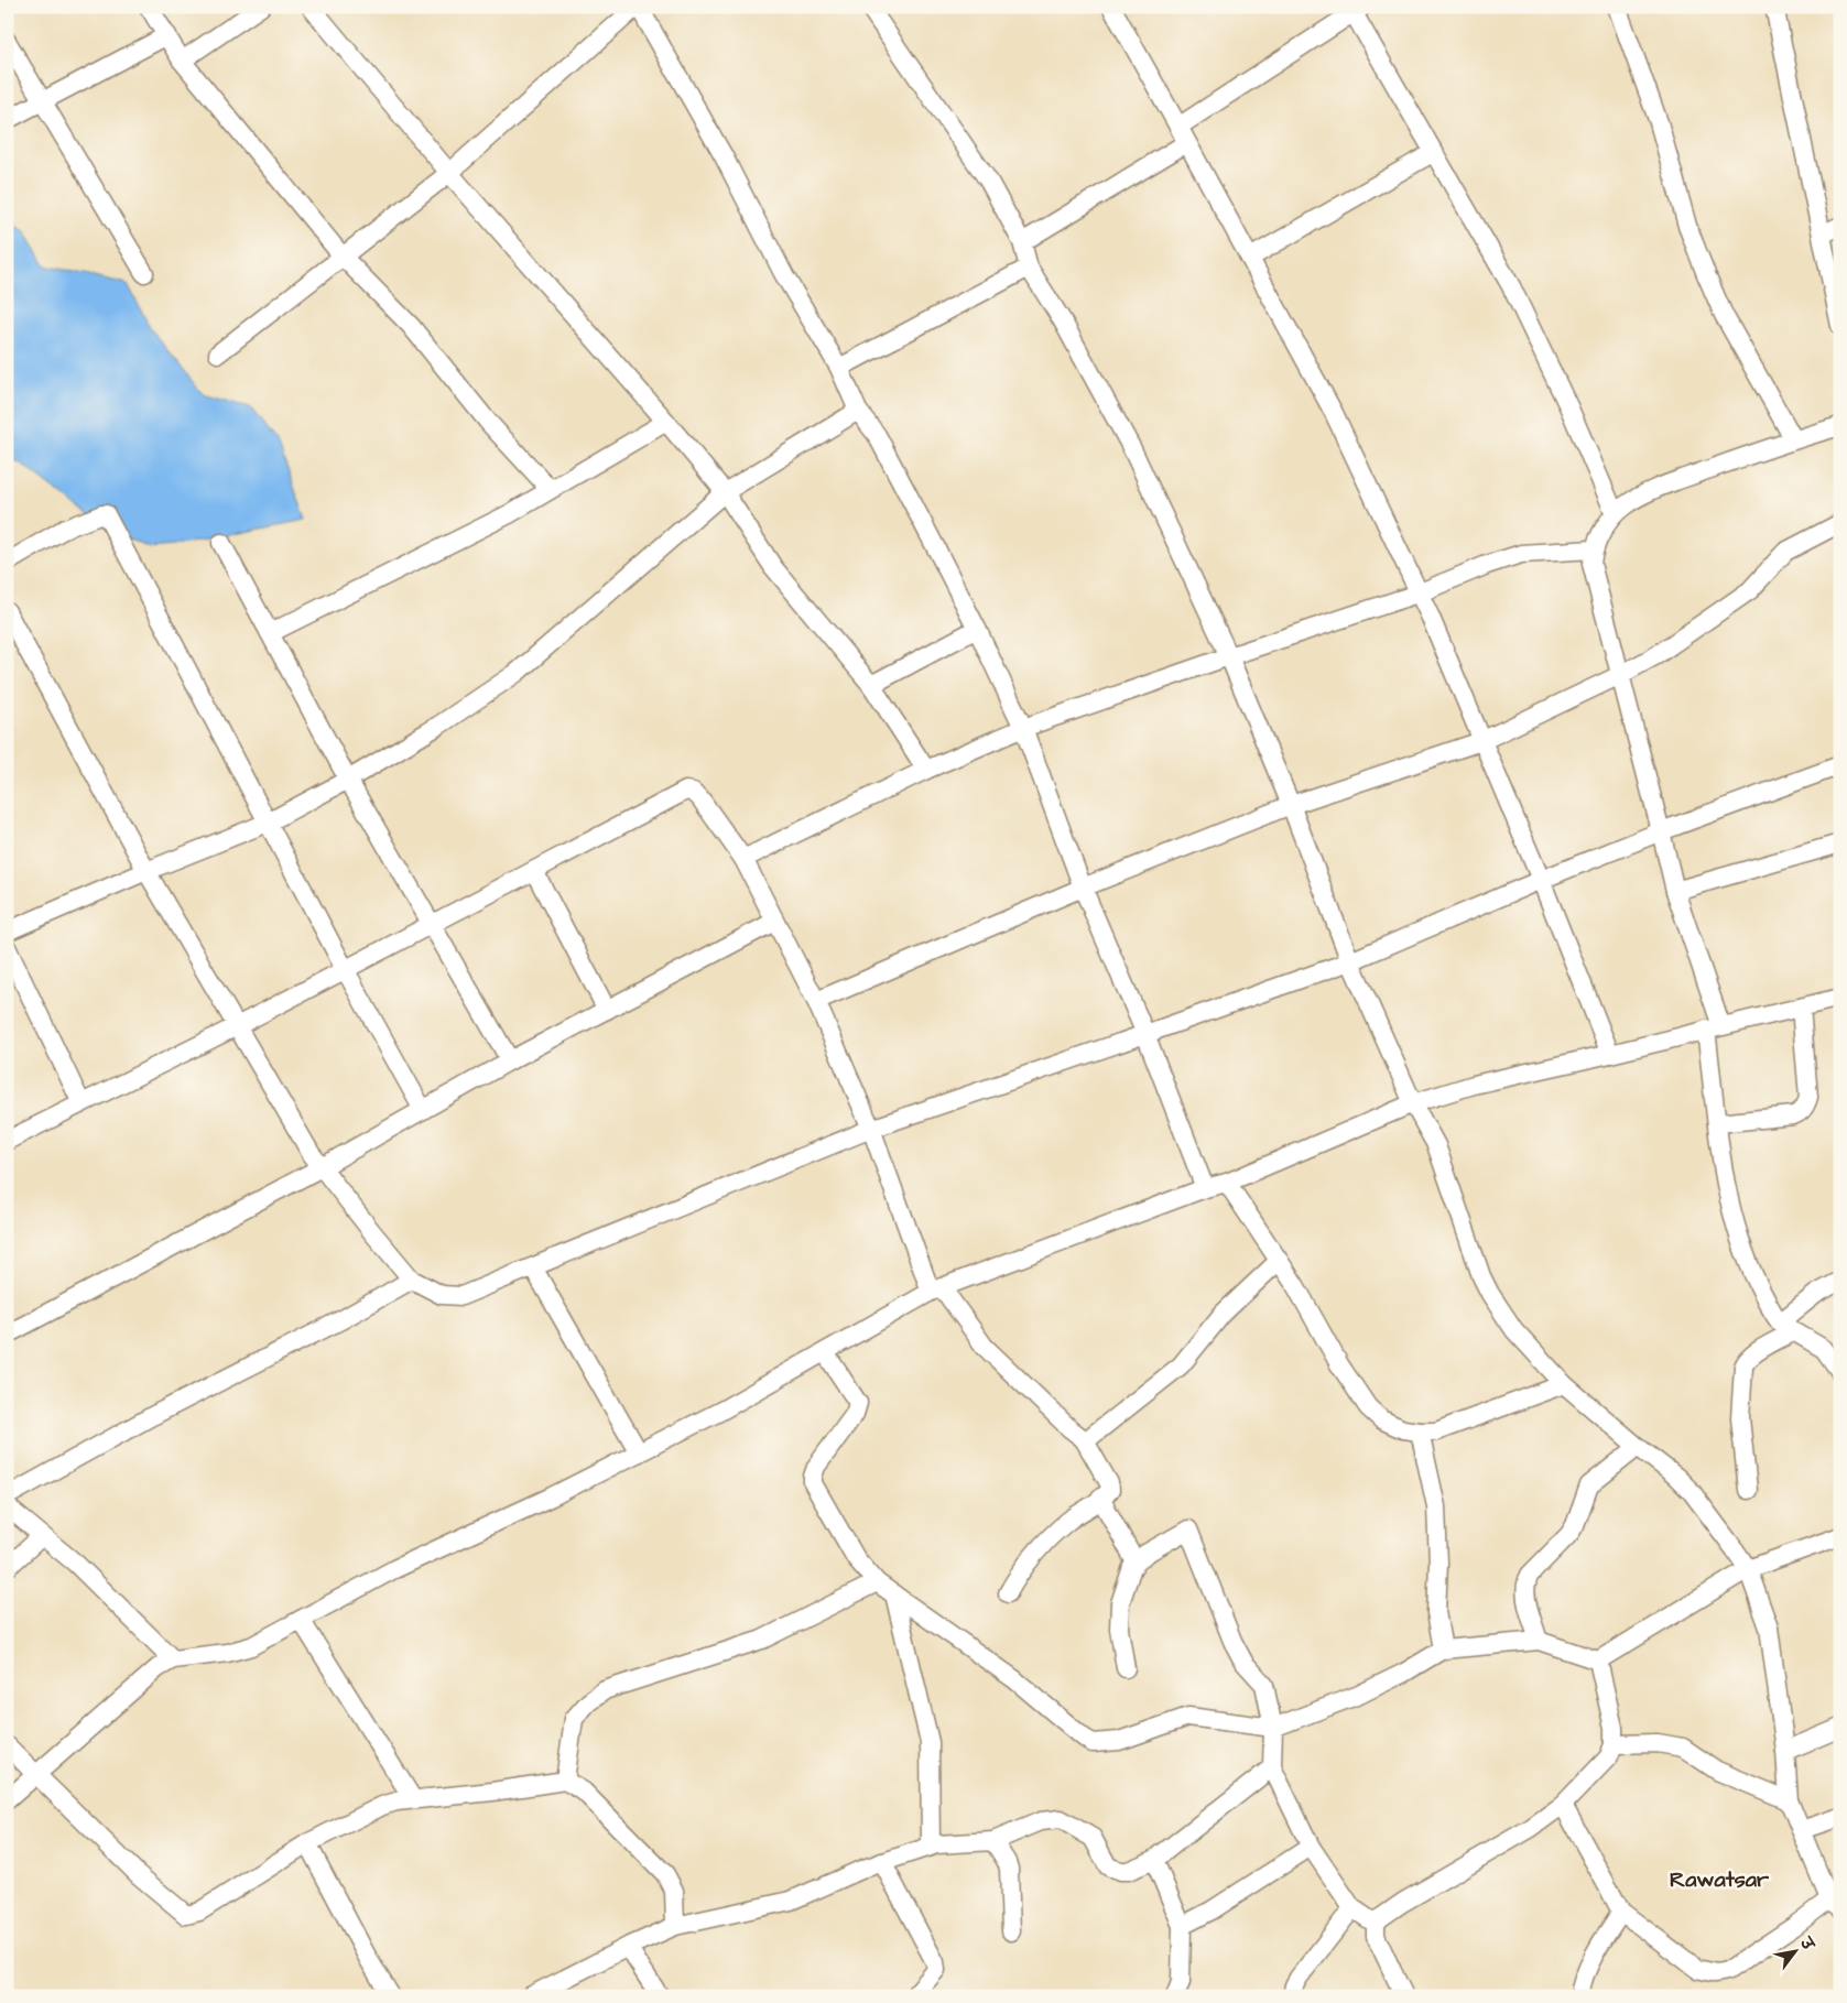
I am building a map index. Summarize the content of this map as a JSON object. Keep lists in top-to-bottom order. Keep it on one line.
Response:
{"districts":["Rawatsar"],"north":"top right"}
